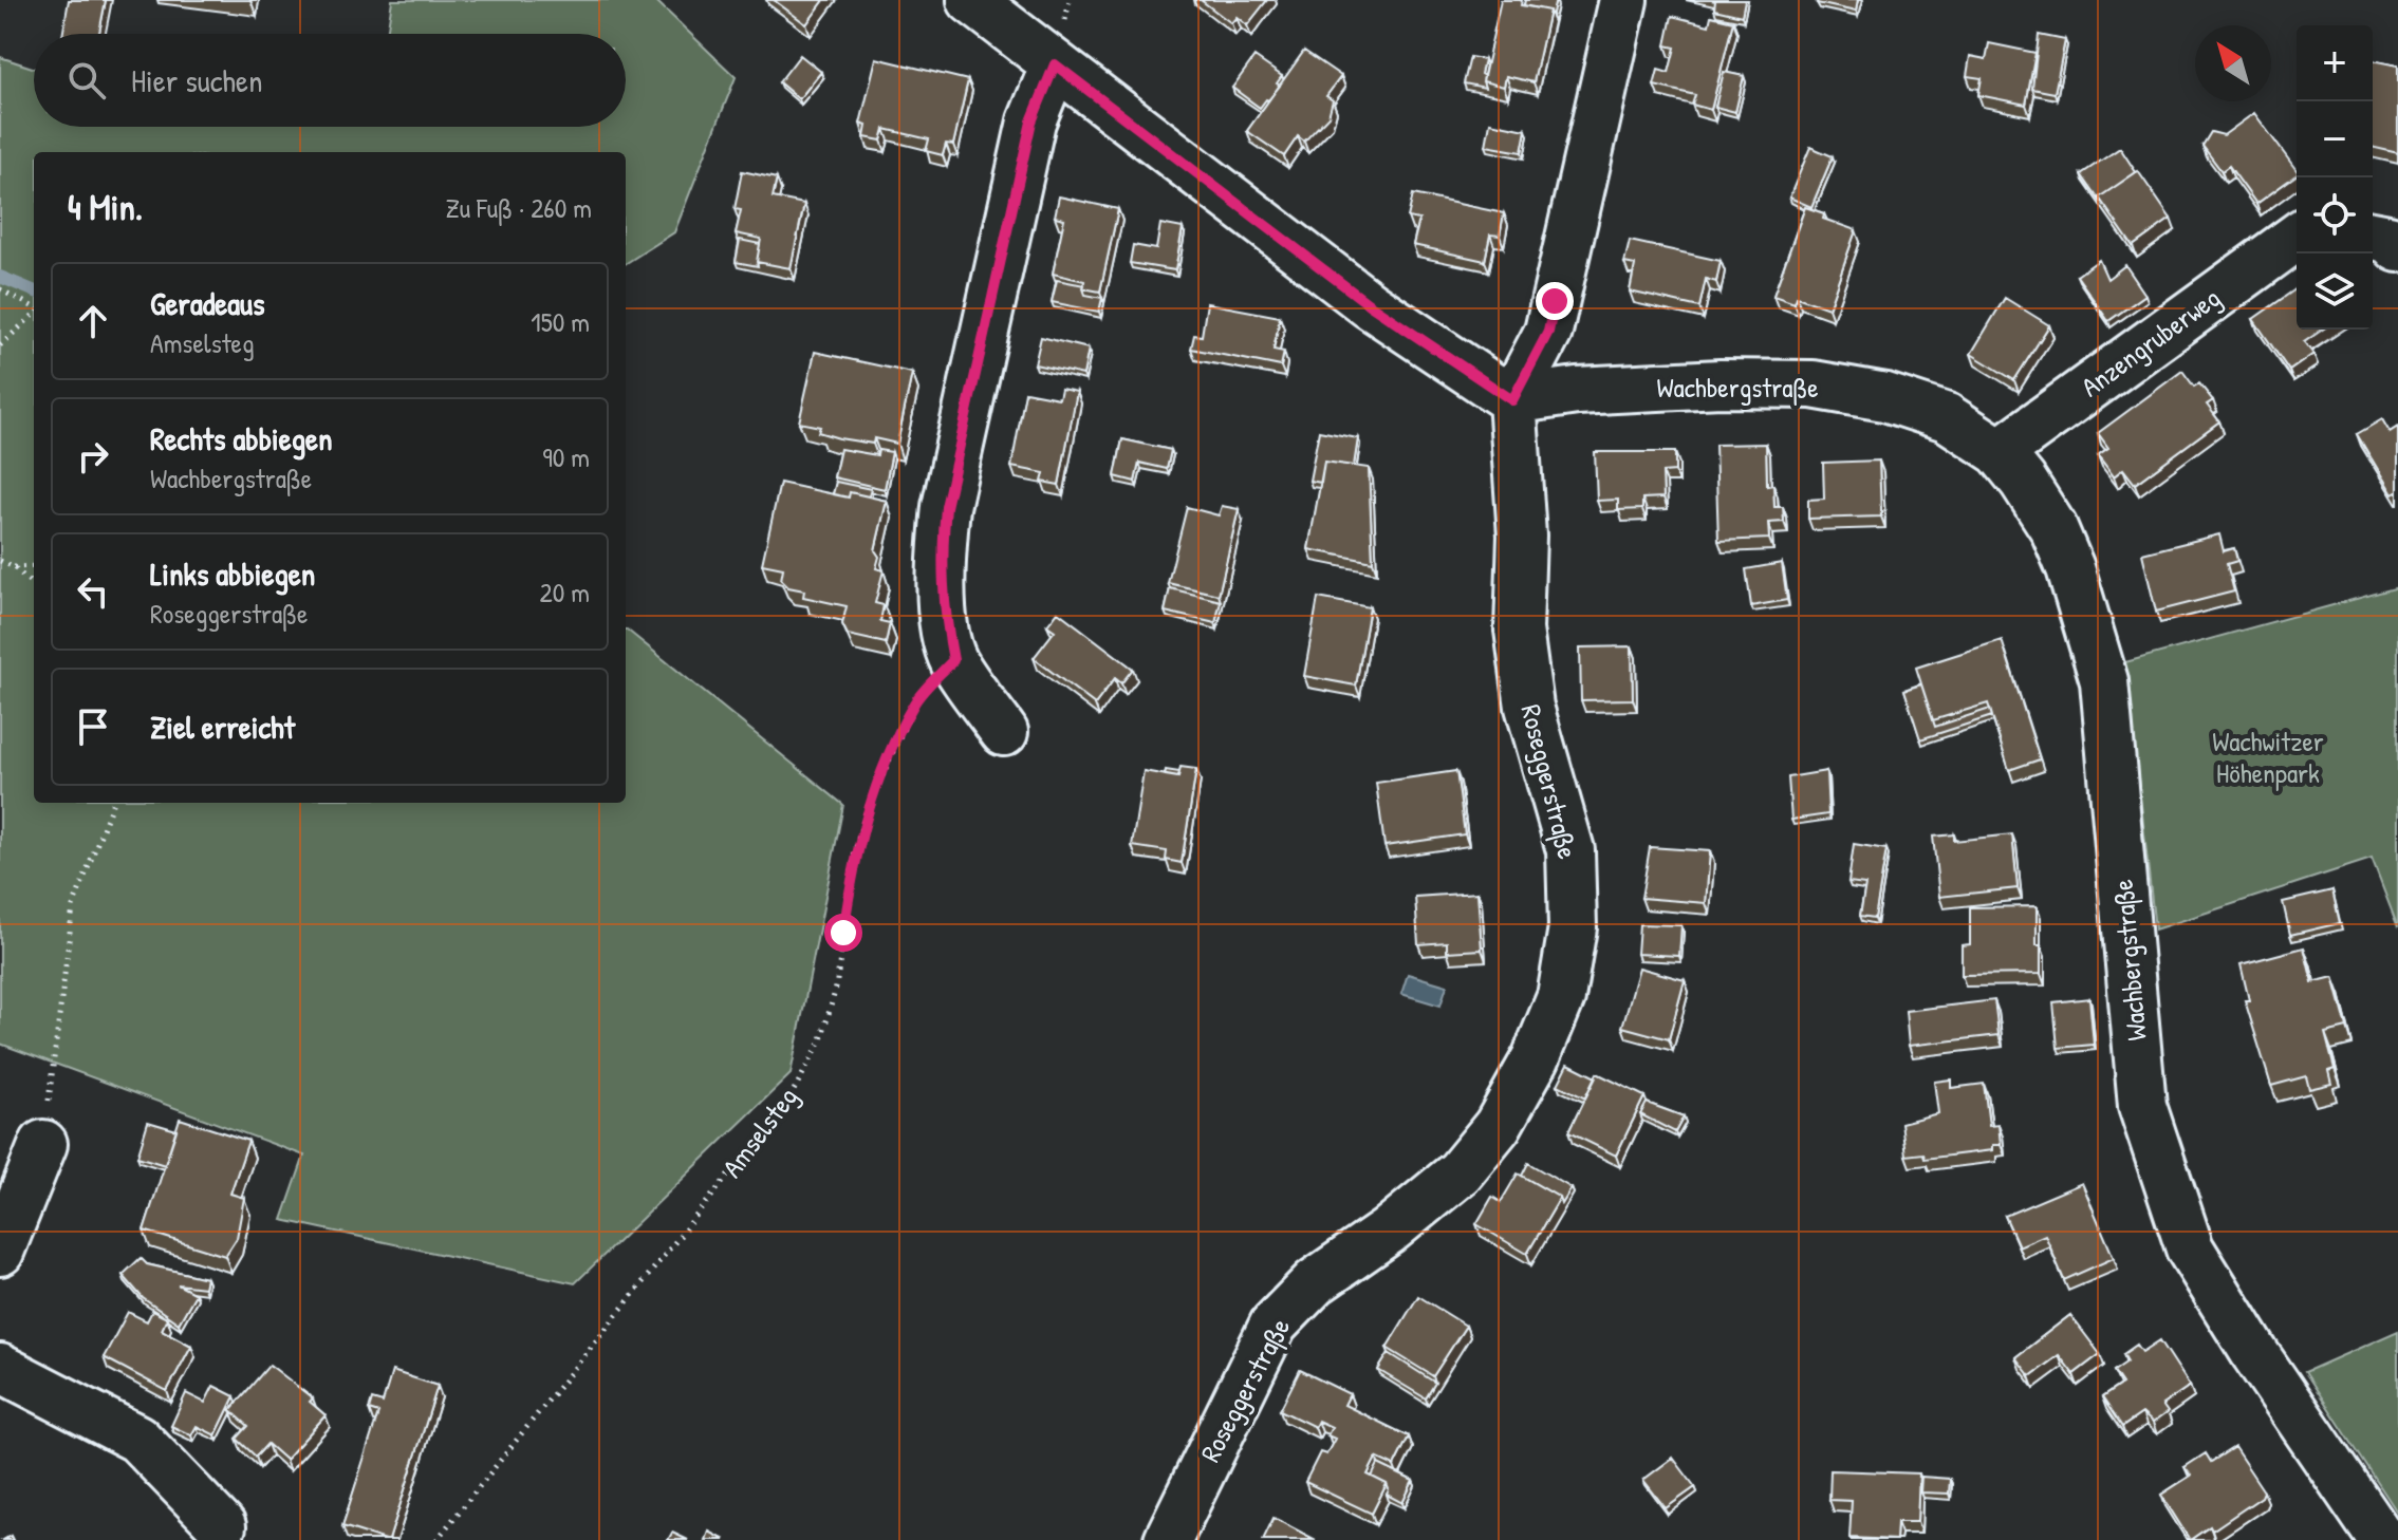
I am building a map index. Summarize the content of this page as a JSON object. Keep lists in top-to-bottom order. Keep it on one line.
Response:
{"streets":{"street":["Anzengruberweg","Wachbergstraße","Roseggerstraße"],"path":["Amselsteg"]},"crossings":[["Anzengruberweg","Wachbergstraße"],["Wachbergstraße","Roseggerstraße"]],"parks":["Wachwitzer Höhenpark"],"north":"top left","page":{"map_buttons":["+","−"],"search":"Hier suchen","heading":["4 Min.","Zu Fuß · 260 m"],"list":[["Geradeaus","Amselsteg","150 m"],["Rechts abbiegen","Wachbergstraße","90 m"],["Links abbiegen","Roseggerstraße","20 m"],"Ziel erreicht"]}}
